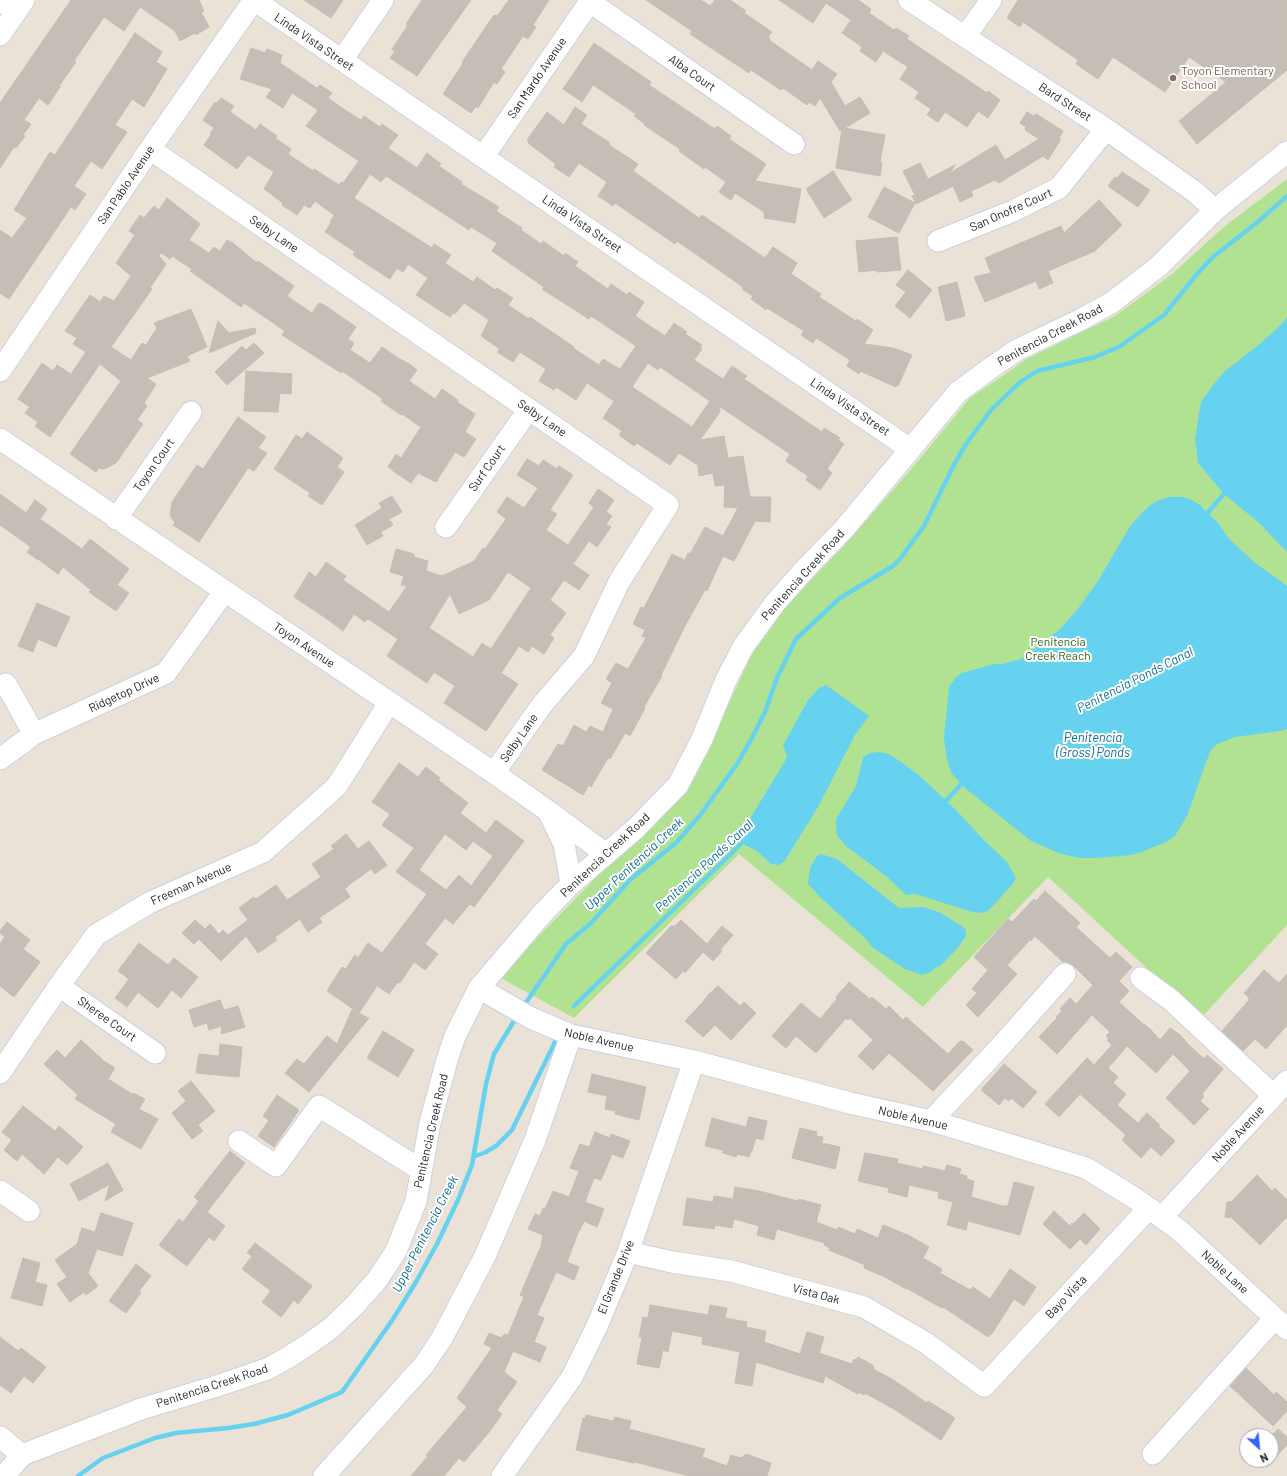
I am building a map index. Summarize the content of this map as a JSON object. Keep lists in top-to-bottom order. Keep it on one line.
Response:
{"streets":{"street":["Linda Vista Street","Alba Court","San Mardo Avenue","Bard Street","San Pablo Avenue","San Onofre Court","Selby Lane","Penitencia Creek Road","Toyon Court","Surf Court","Toyon Avenue","Ridgetop Drive","Freeman Avenue","Sheree Court","Noble Avenue","Noble Lane","El Grande Drive","Vista Oak","Bayo Vista"]},"crossings":[["Linda Vista Street","San Mardo Avenue"],["Linda Vista Street","San Pablo Avenue"],["Linda Vista Street","Penitencia Creek Road"],["Alba Court","San Mardo Avenue"],["Bard Street","San Onofre Court"],["Bard Street","Penitencia Creek Road"],["San Pablo Avenue","Selby Lane"],["Selby Lane","Surf Court"],["Selby Lane","Toyon Avenue"],["Penitencia Creek Road","Toyon Avenue"],["Penitencia Creek Road","Noble Avenue"],["Toyon Court","Toyon Avenue"],["Toyon Avenue","Ridgetop Drive"],["Toyon Avenue","Freeman Avenue"],["Freeman Avenue","Sheree Court"],["Noble Avenue","Noble Lane"],["Noble Avenue","El Grande Drive"],["Noble Avenue","Bayo Vista"],["Noble Lane","Bayo Vista"],["El Grande Drive","Vista Oak"],["Vista Oak","Bayo Vista"]],"water":["Penitencia Ponds Canal","Penitencia (Gross) Ponds","Upper Penitencia Creek"],"parks":["Penitencia Creek Reach"],"places":["Toyon Elementary School"],"north":"bottom right"}
